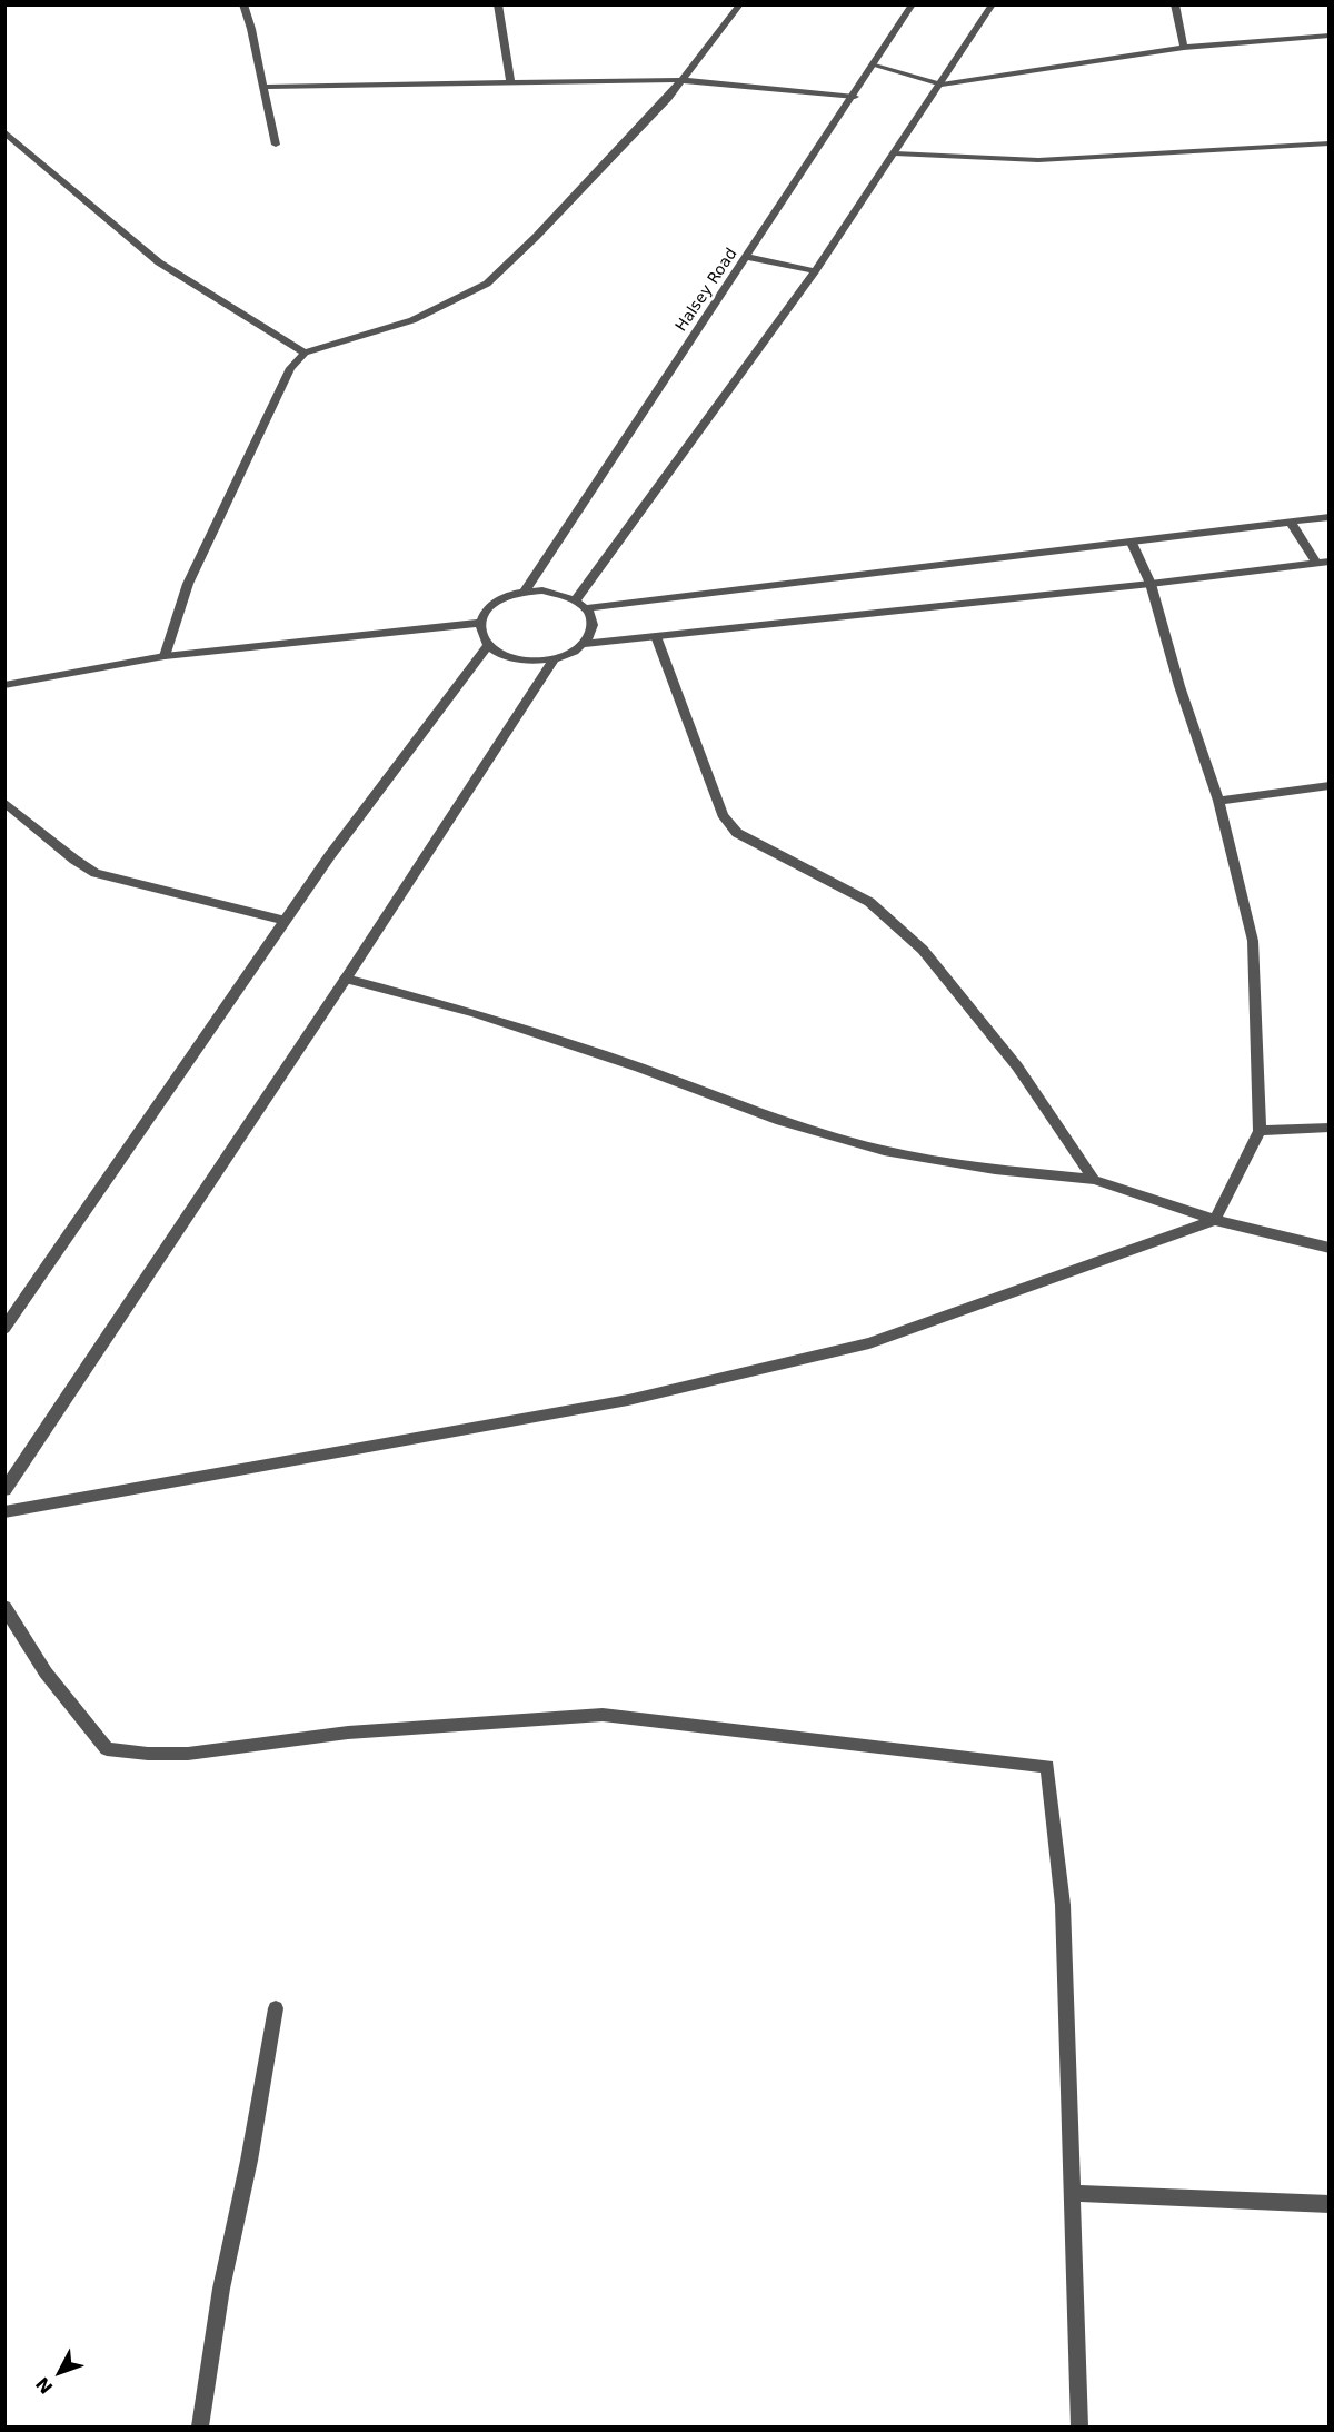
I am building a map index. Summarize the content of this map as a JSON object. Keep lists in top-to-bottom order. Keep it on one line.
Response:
{"streets":{"street":["Halsey Road"]},"north":"bottom left"}
